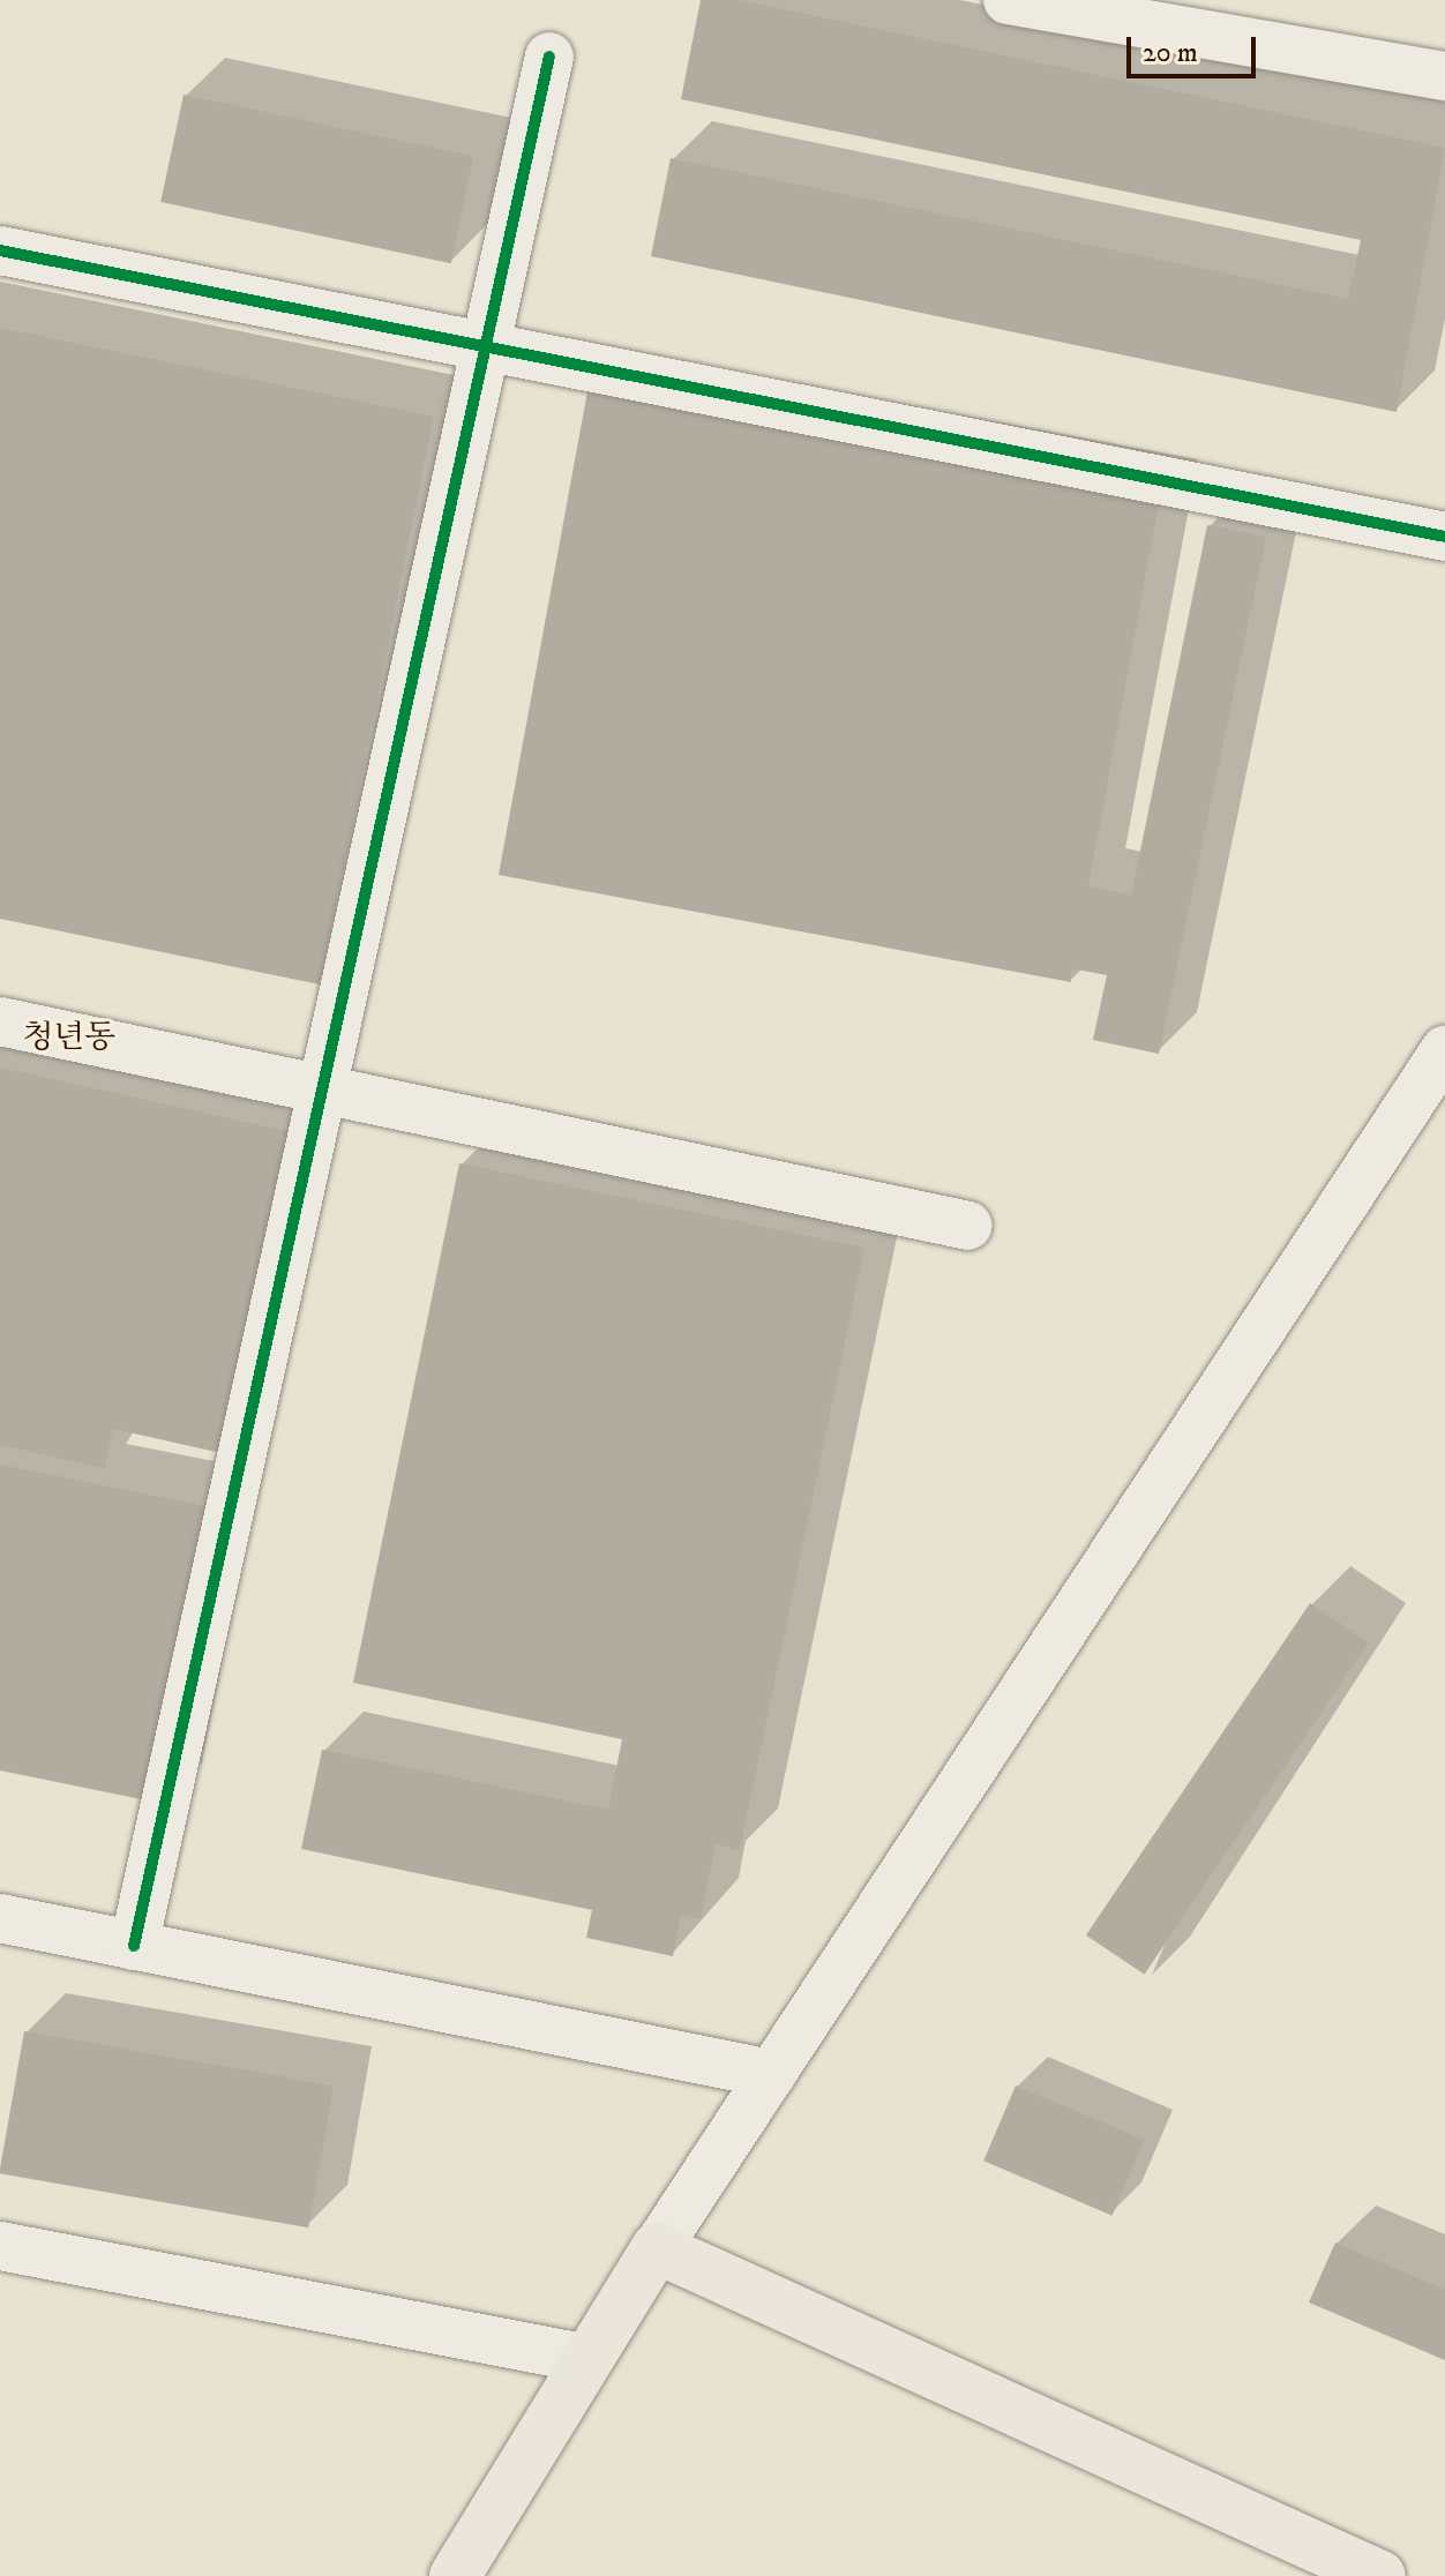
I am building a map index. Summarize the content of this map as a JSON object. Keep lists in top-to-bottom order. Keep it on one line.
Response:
{"districts":["청년동"],"scale_bar":"20 m"}
